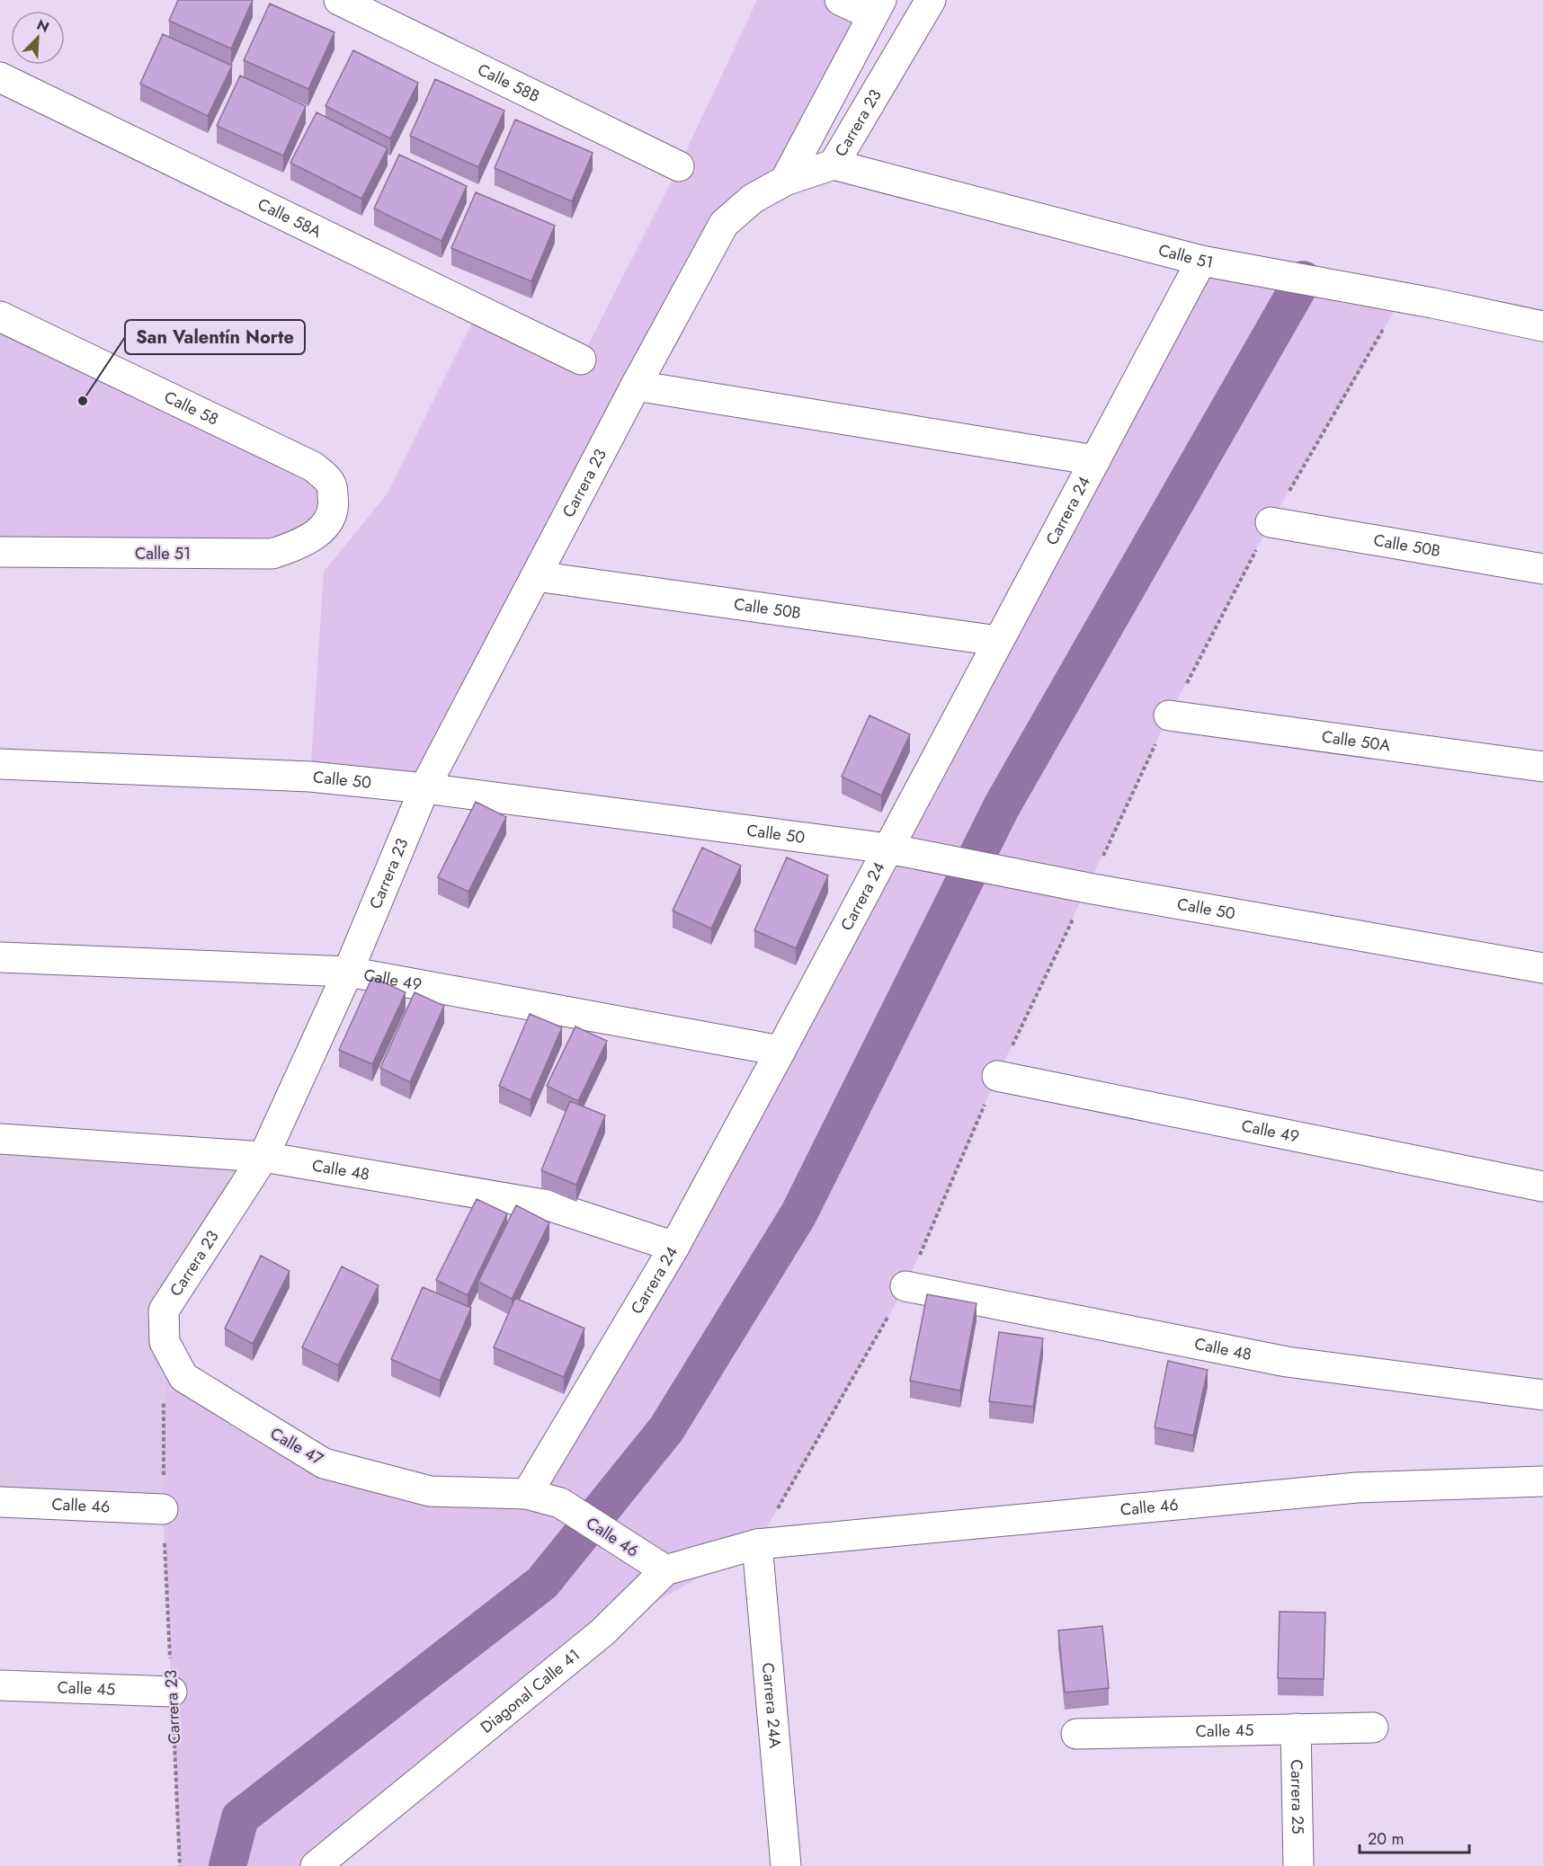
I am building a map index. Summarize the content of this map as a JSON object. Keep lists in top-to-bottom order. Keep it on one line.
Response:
{"streets":{"street":["Calle 58B","Carrera 23","Calle 58A","Calle 51","Calle 58","Carrera 24","Calle 50B","Calle 50A","Calle 50","Calle 49","Calle 48","Calle 47","Calle 46","Calle 45","Diagonal Calle 41","Carrera 24A","Carrera 25"]},"crossings":[["Carrera 23","Calle 51"],["Carrera 23","Calle 50B"],["Carrera 23","Calle 50"],["Carrera 23","Calle 49"],["Carrera 23","Calle 48"],["Carrera 23","Calle 47"],["Carrera 23","Calle 46"],["Carrera 23","Calle 45"],["Calle 51","Calle 58"],["Calle 51","Carrera 24"],["Carrera 24","Calle 50B"],["Carrera 24","Calle 50"],["Carrera 24","Calle 49"],["Carrera 24","Calle 48"],["Carrera 24","Calle 47"],["Carrera 24","Calle 46"],["Calle 47","Calle 46"],["Calle 46","Diagonal Calle 41"],["Calle 46","Carrera 24A"],["Calle 45","Carrera 25"],["Diagonal Calle 41","Carrera 24A"]],"places":["San Valentín Norte"],"scale_bar":"20 m","north":"top right"}
